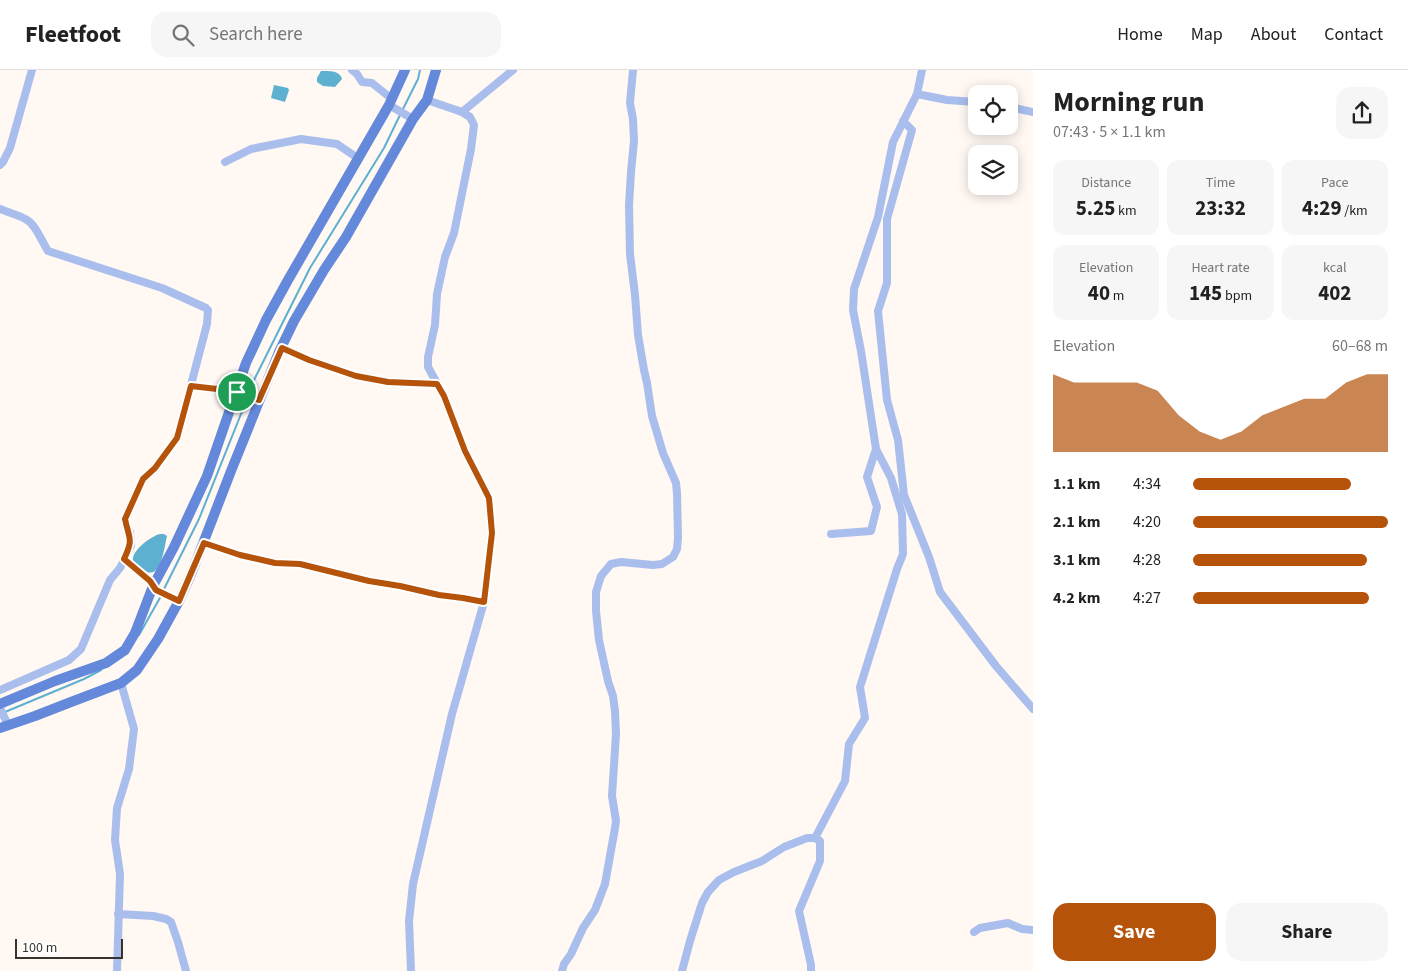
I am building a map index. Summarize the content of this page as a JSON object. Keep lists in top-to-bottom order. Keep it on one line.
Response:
{"scale_bar":"100 m","page":{"header":"Fleetfoot","search":"Search here","nav":["Home","Map","About","Contact"],"heading":["Morning run","07:43 · 5 × 1.1 km"],"stats":[["Distance","5.25 km"],["Time","23:32"],["Pace","4:29 /km"],["Elevation","40 m"],["Heart rate","145 bpm"],["kcal","402"]],"chart":["Elevation","60–68 m"],"list":[{"name":"1.1 km","note":"4:34"},{"name":"2.1 km","note":"4:20"},{"name":"3.1 km","note":"4:28"},{"name":"4.2 km","note":"4:27"}],"buttons":["Save","Share"],"scale":"100 m"}}
